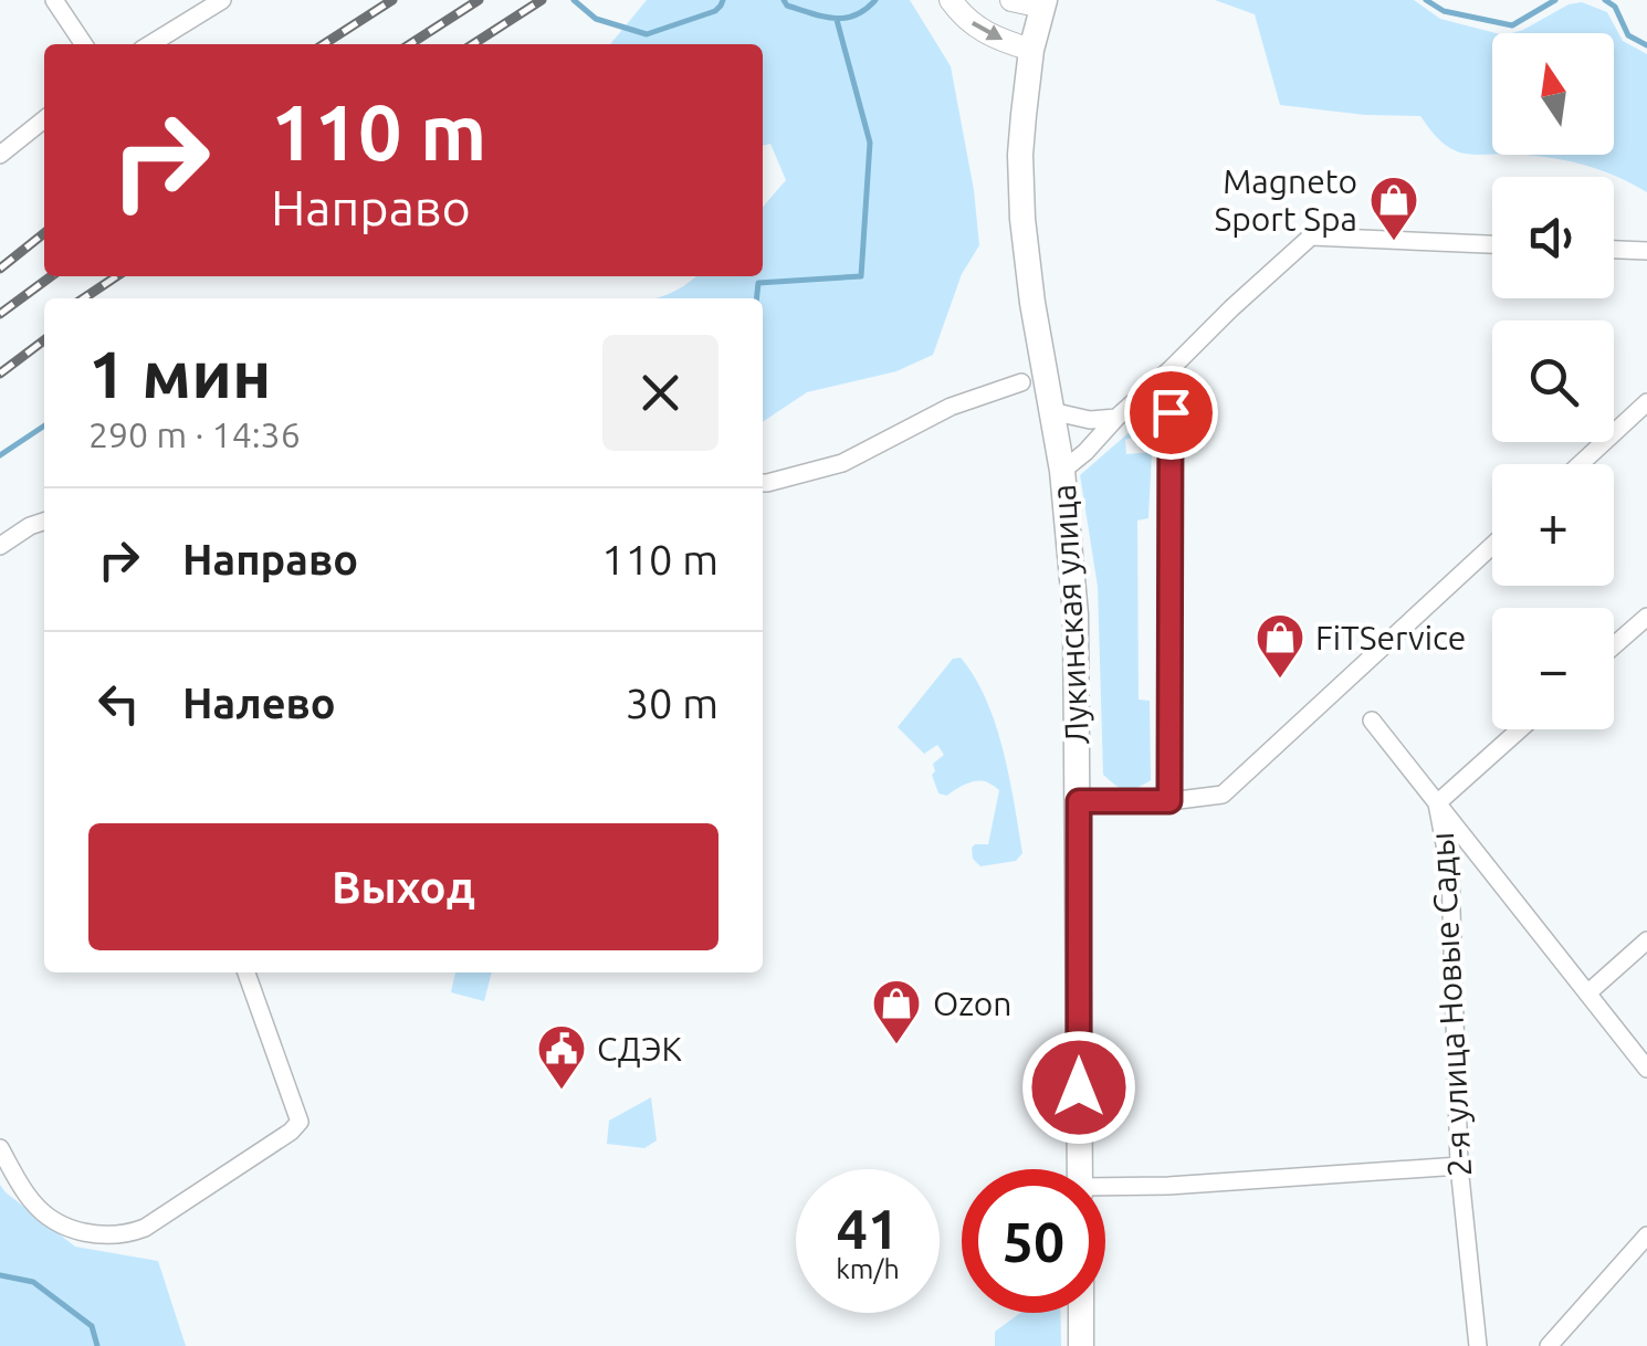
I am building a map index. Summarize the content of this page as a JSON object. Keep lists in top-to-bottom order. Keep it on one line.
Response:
{"streets":{"main road":["Лукинская улица"],"street":["2-я улица Новые Сады"]},"places":{"shop":["Magneto Sport Spa","FiTService","Ozon"],"public building":["СДЭК"]},"north":"top","page":{"map_buttons":["+","−"],"turn":["110 m","Направо"],"heading":["1 мин","290 m · 14:36"],"list":[{"name":"Направо","value":"110 m"},{"name":"Налево","value":"30 m"}],"buttons":"Выход","speed":"41 km/h","limit":"50"}}
